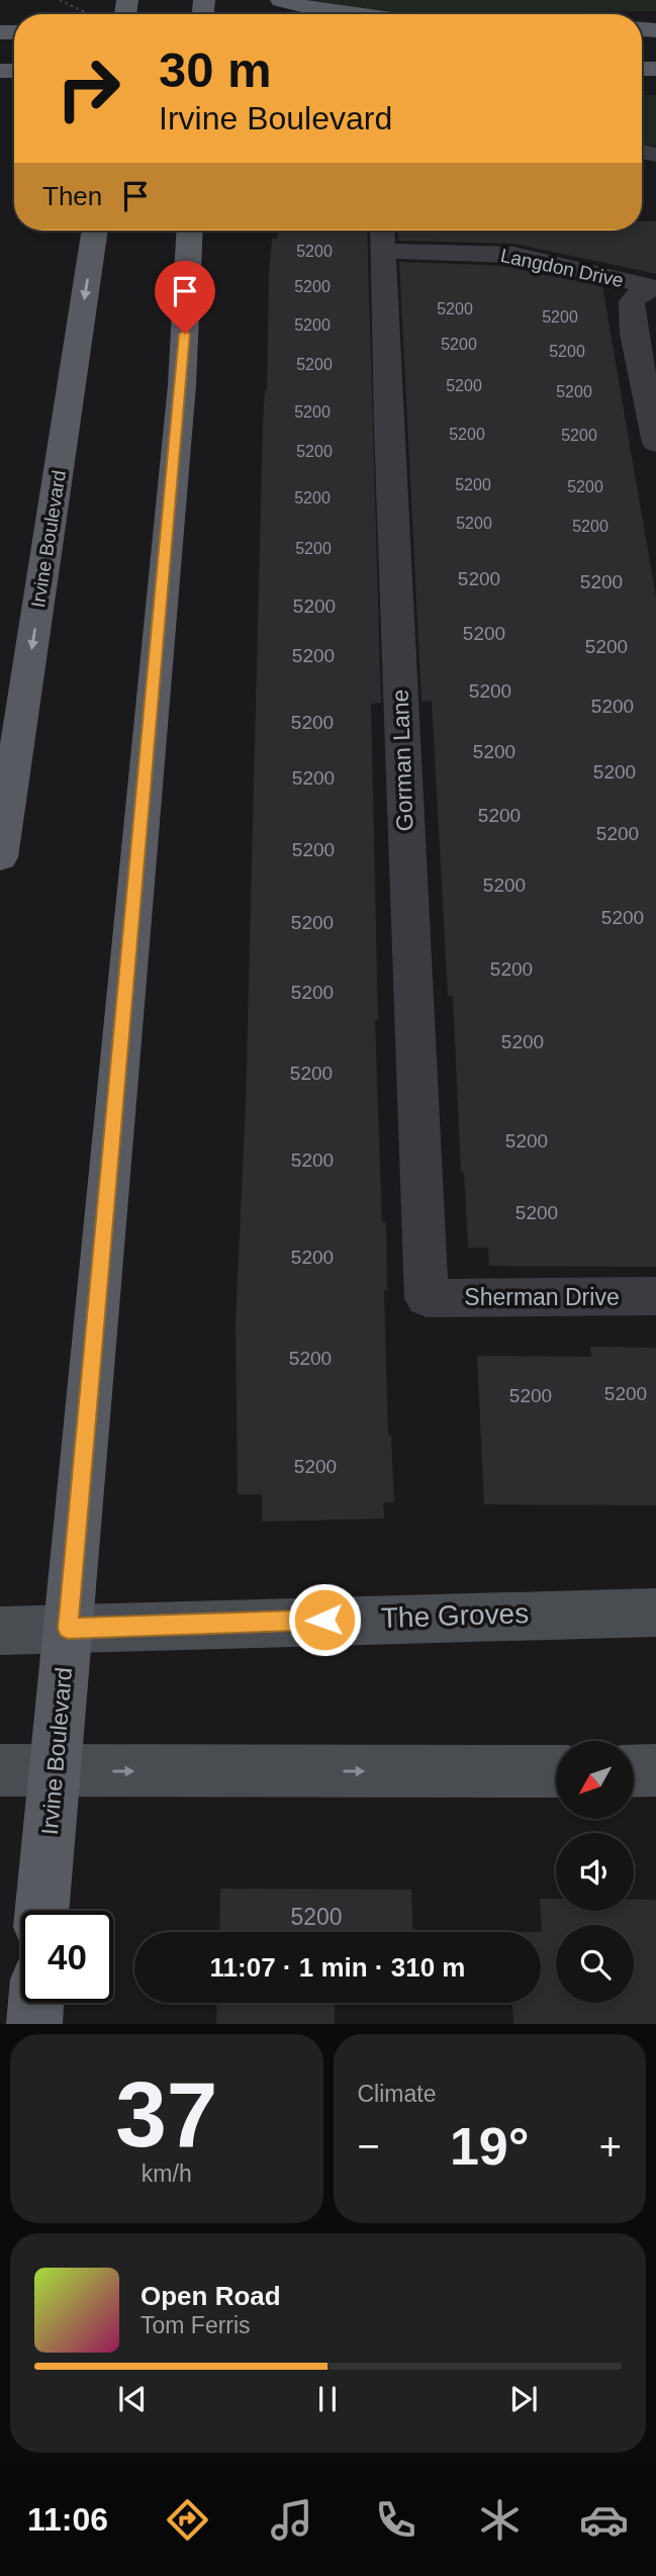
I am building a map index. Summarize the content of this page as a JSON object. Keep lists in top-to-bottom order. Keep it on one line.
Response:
{"streets":{"main road":["Irvine Boulevard"],"street":["Langdon Drive","Gorman Lane","Sherman Drive","The Groves"]},"crossings":[["Langdon Drive","Gorman Lane"],["Irvine Boulevard","The Groves"],["Gorman Lane","Sherman Drive"]],"house_numbers":["5200","5200","5200","5200","5200","5200","5200","5200","5200","5200","5200","5200","5200","5200","5200","5200","5200","5200","5200","5200","5200","5200","5200","5200","5200","5200","5200","5200","5200","5200","5200","5200","5200","5200","5200","5200","5200","5200","5200","5200","5200","5200","5200","5200","5200","5200","5200","5200","5200","5200","5200"],"north":"bottom left","page":{"turn":["30 m","Irvine Boulevard"],"then":"Then","limit":"40","trip":"11:07 · 1 min · 310 m","tile":[["37","km/h"],"Climate"],"heat":["−","19°","+"],"song":["Open Road","Tom Ferris"],"tabs":"11:06"}}
